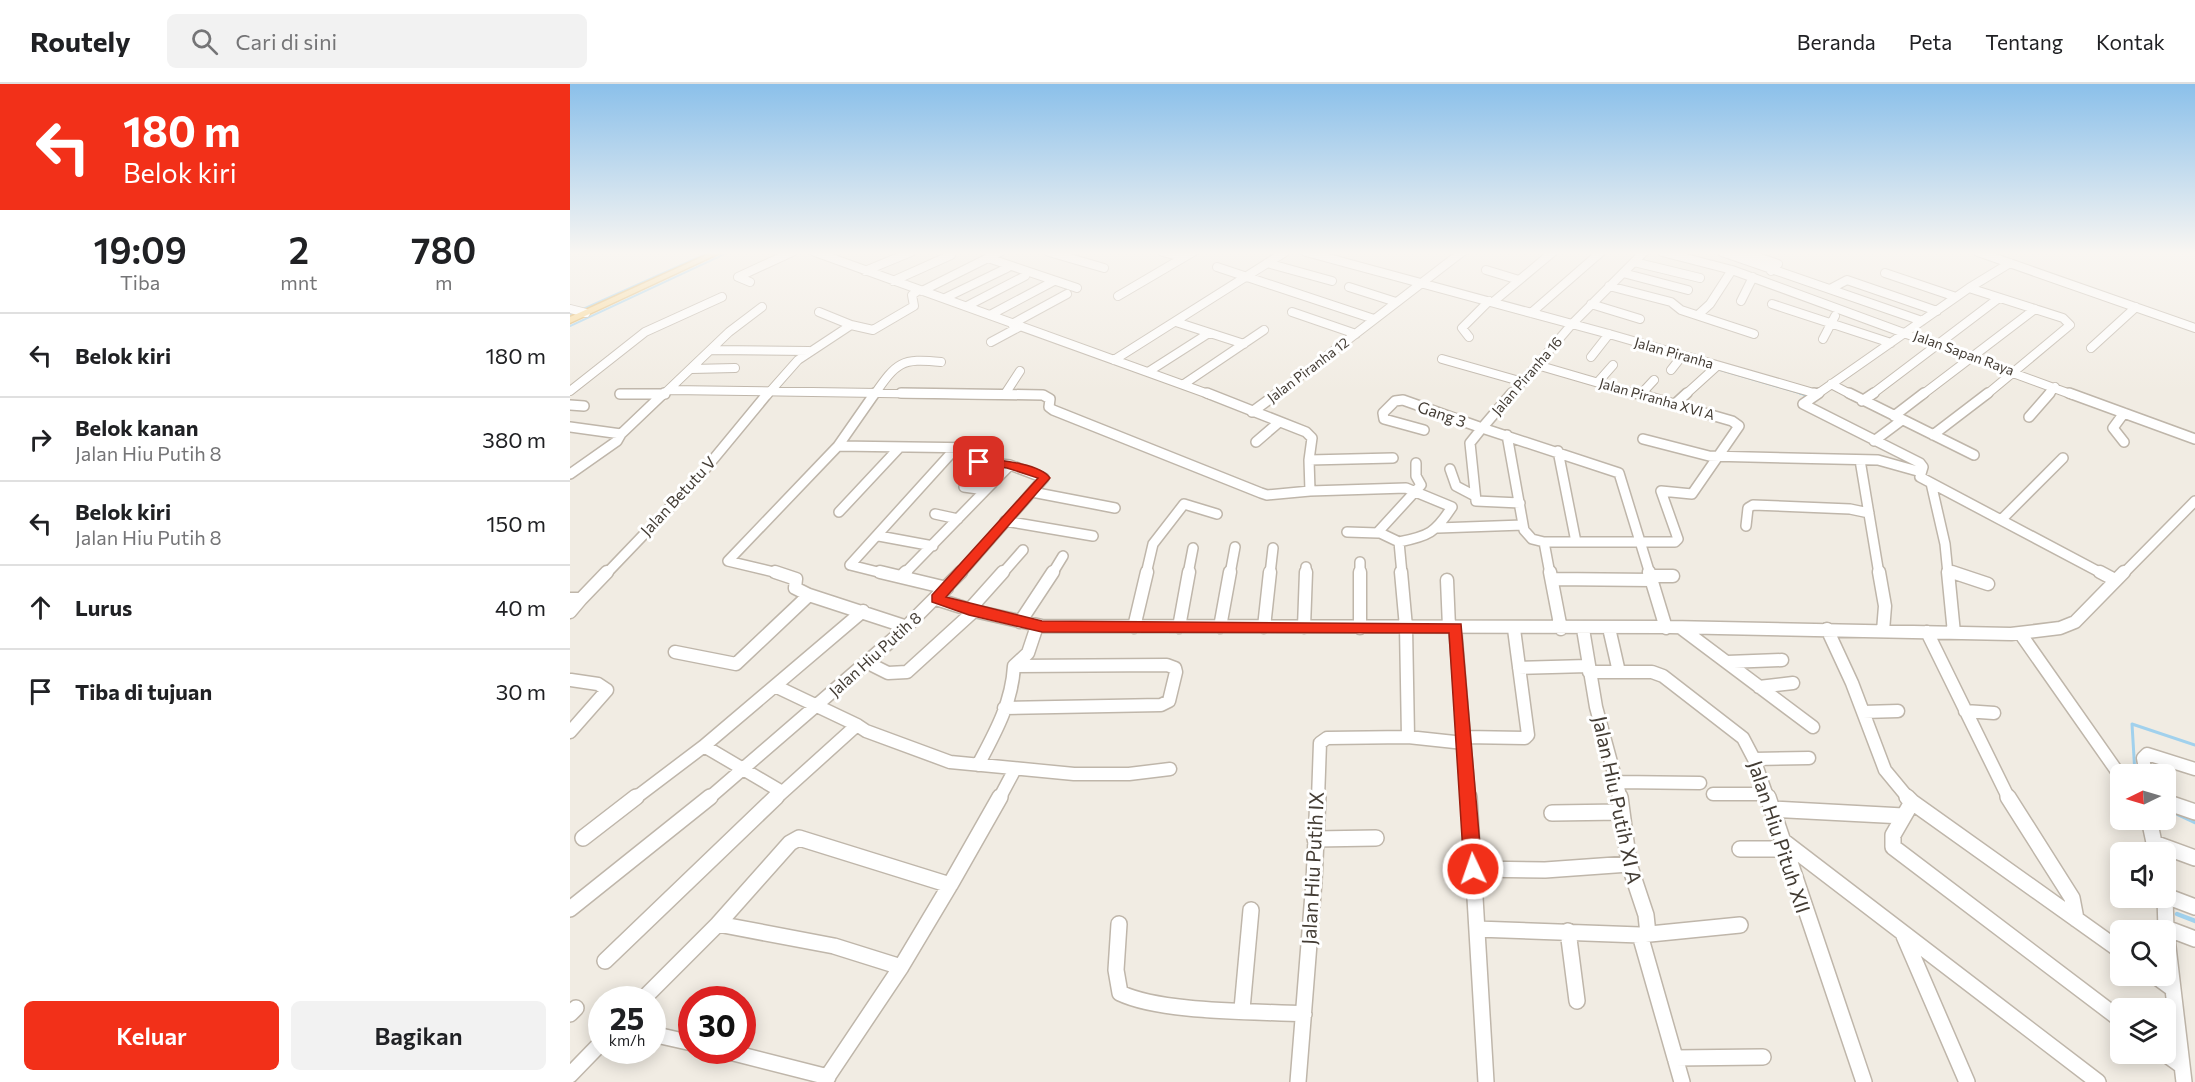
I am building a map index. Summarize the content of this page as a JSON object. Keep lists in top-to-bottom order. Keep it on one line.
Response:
{"streets":{"street":["Jalan Piranha","Jalan Sapan Raya","Jalan Piranha 12","Jalan Piranha 16","Jalan Piranha XVI A","Gang 3","Jalan Betutu V","Jalan Hiu Putih 8","Jalan Hiu Putih XI A","Jalan Hiu Pituh XII","Jalan Hiu Putih IX"]},"crossings":[["Jalan Piranha","Jalan Piranha 16"],["Jalan Piranha 16","Jalan Piranha XVI A"],["Jalan Piranha 16","Gang 3"],["Jalan Hiu Putih XI A","Jalan Hiu Pituh XII"]],"north":"left","page":{"header":"Routely","search":"Cari di sini","nav":["Beranda","Peta","Tentang","Kontak"],"turn":["180 m","Belok kiri"],"eta":["19:09","Tiba","2","mnt","780","m"],"list":[{"name":"Belok kiri","value":"180 m"},{"name":"Belok kanan","note":"Jalan Hiu Putih 8","value":"380 m"},{"name":"Belok kiri","note":"Jalan Hiu Putih 8","value":"150 m"},{"name":"Lurus","value":"40 m"},{"name":"Tiba di tujuan","value":"30 m"}],"speed":"25 km/h","limit":"30","buttons":["Keluar","Bagikan"]}}
